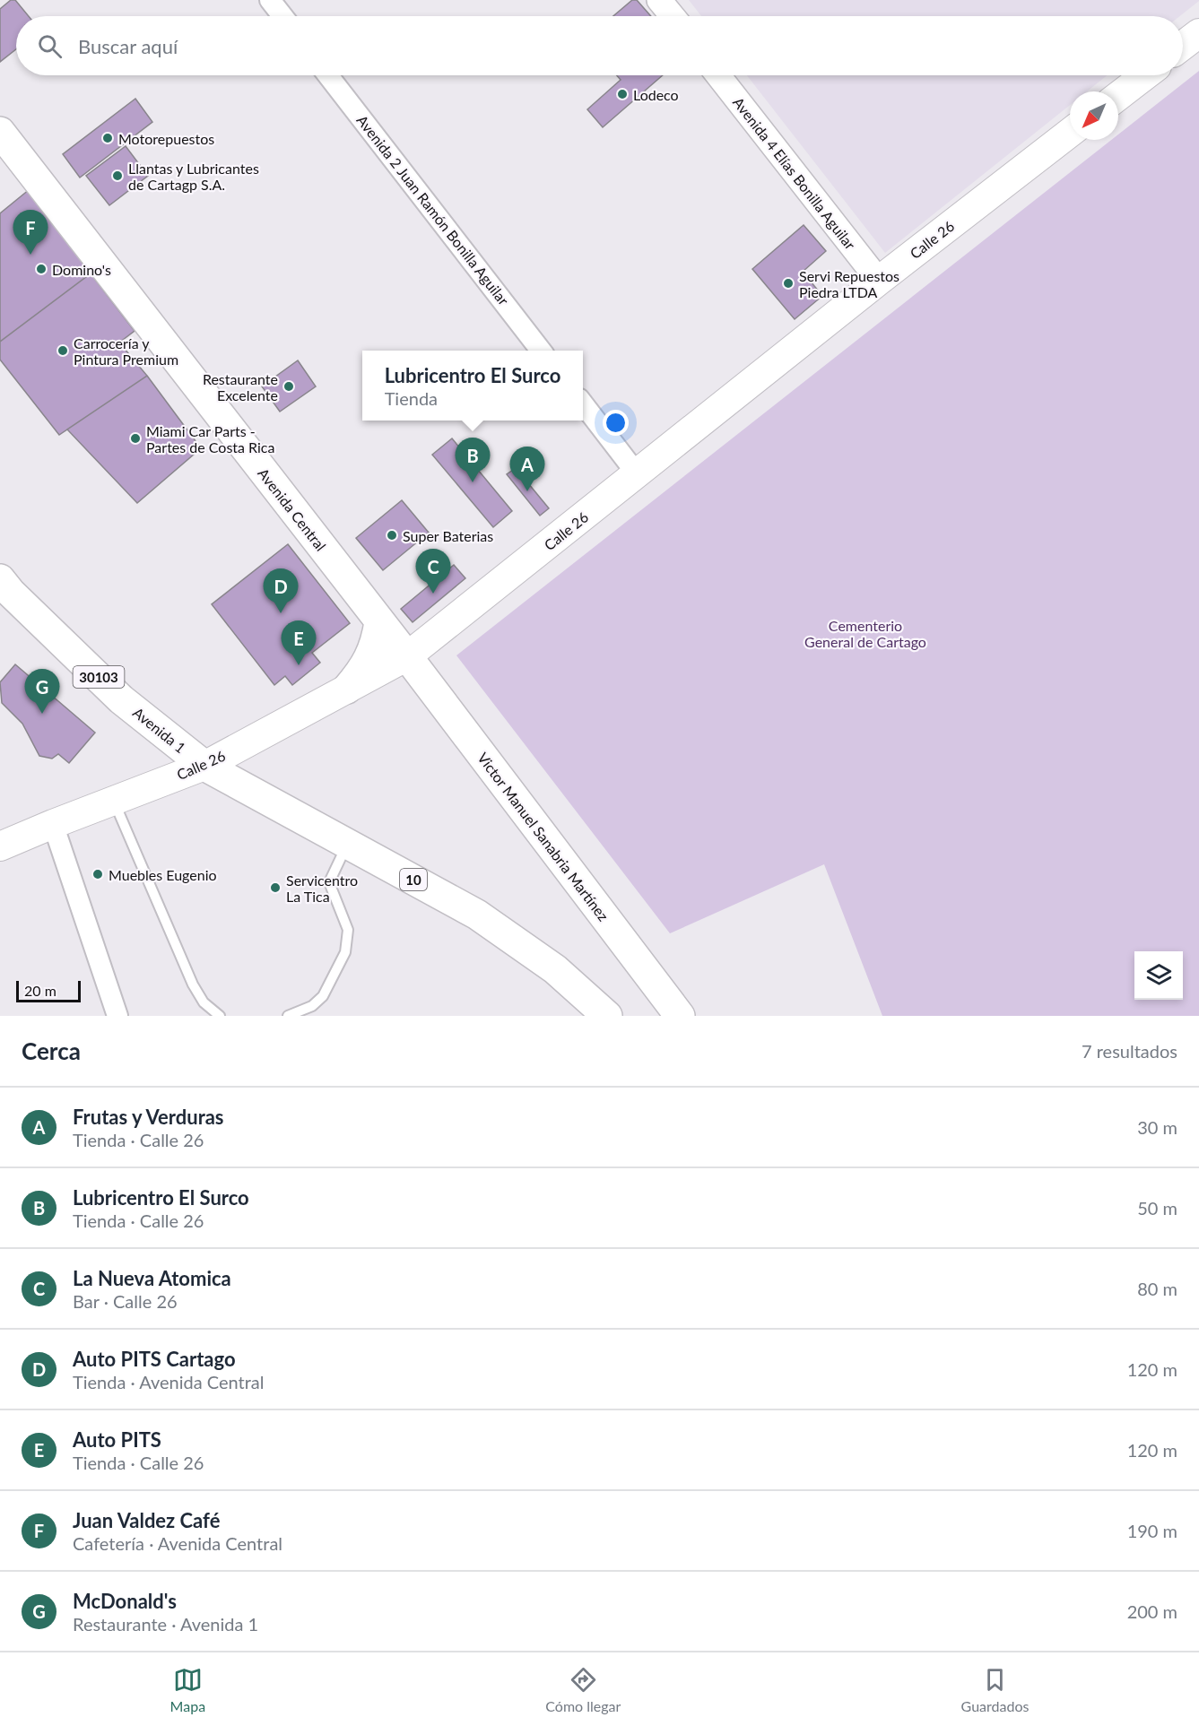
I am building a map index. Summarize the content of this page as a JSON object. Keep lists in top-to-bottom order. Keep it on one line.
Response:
{"streets":{"main road":["Calle 26","Avenida Central","30103","Avenida 1","Victor Manuel Sanabria Martínez","10"],"street":["Avenida 4 Elías Bonilla Aguilar","Avenida 2 Juan Ramón Bonilla Aguilar"]},"crossings":[["Avenida 4 Elías Bonilla Aguilar","Calle 26"],["Calle 26","Avenida Central"],["Calle 26","Avenida 1"],["Calle 26","Victor Manuel Sanabria Martínez"],["Calle 26","10"],["Avenida Central","Victor Manuel Sanabria Martínez"],["Avenida 1","10"]],"parks":["Cementerio General de Cartago"],"places":["Lodeco","Motorepuestos","Llantas y Lubricantes de Cartagp S.A.","Domino's","Servi Repuestos Piedra LTDA","Carrocería y Pintura Premium","Restaurante Excelente","Miami Car Parts - Partes de Costa Rica","Super Baterias","Muebles Eugenio","Servicentro La Tica"],"scale_bar":"20 m","north":"bottom left","page":{"search":"Buscar aquí","pins":["F","B","A","C","D","E","G"],"popup":["Lubricentro El Surco","Tienda"],"scale":"20 m","heading":["Cerca","7 resultados"],"list":[{"mark":"A","name":"Frutas y Verduras","note":"Tienda · Calle 26","value":"30 m"},{"mark":"B","name":"Lubricentro El Surco","note":"Tienda · Calle 26","value":"50 m"},{"mark":"C","name":"La Nueva Atomica","note":"Bar · Calle 26","value":"80 m"},{"mark":"D","name":"Auto PITS Cartago","note":"Tienda · Avenida Central","value":"120 m"},{"mark":"E","name":"Auto PITS","note":"Tienda · Calle 26","value":"120 m"},{"mark":"F","name":"Juan Valdez Café","note":"Cafetería · Avenida Central","value":"190 m"},{"mark":"G","name":"McDonald's","note":"Restaurante · Avenida 1","value":"200 m"}],"nav":["Mapa","Cómo llegar","Guardados"]}}
